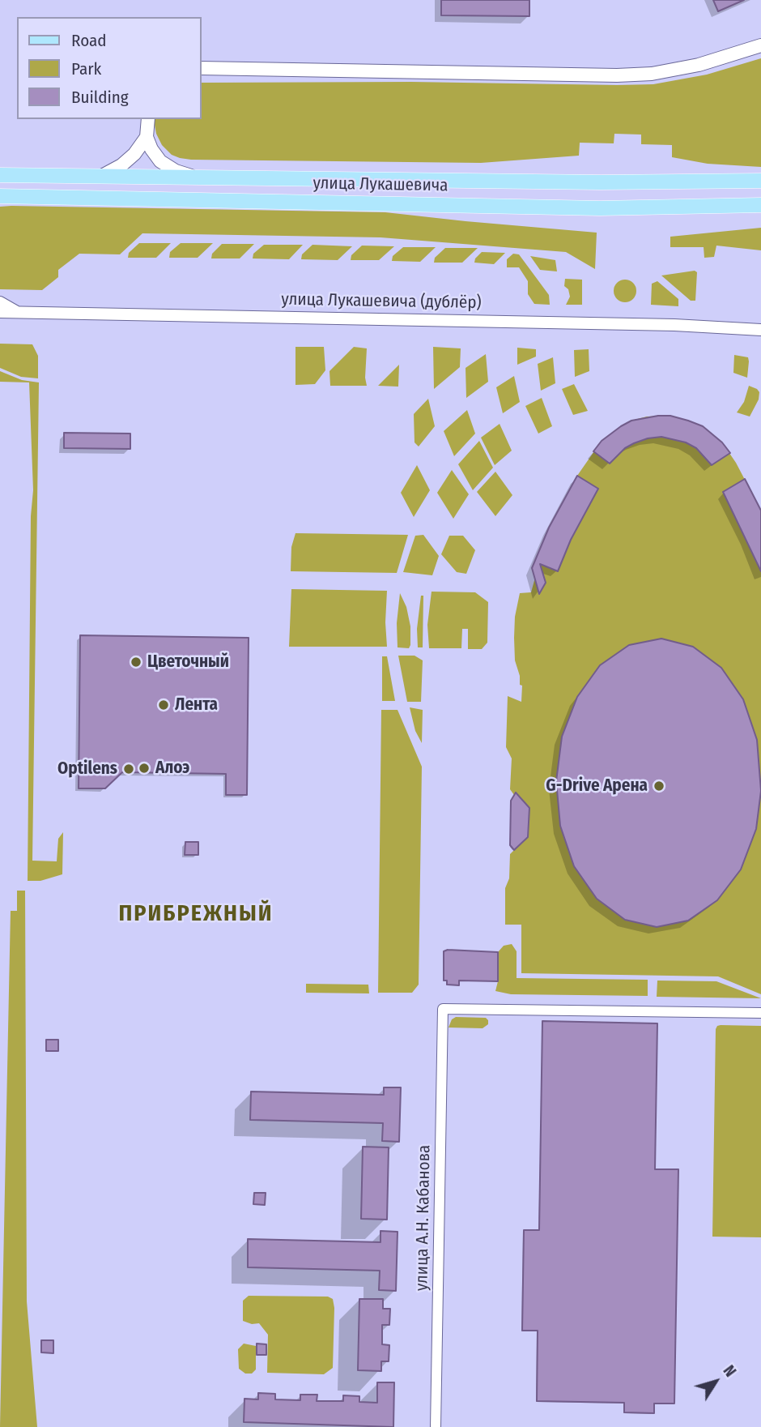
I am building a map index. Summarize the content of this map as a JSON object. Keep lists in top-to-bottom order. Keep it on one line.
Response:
{"streets":{"main road":["улица Лукашевича"],"street":["улица Лукашевича (дублёр)","улица А.Н. Кабанова"]},"districts":["ПРИБРЕЖНЫЙ"],"places":["Цветочный","Лента","Алоэ","Optilens","G-Drive Арена"],"legend":["Road","Park","Building"],"north":"top right"}
